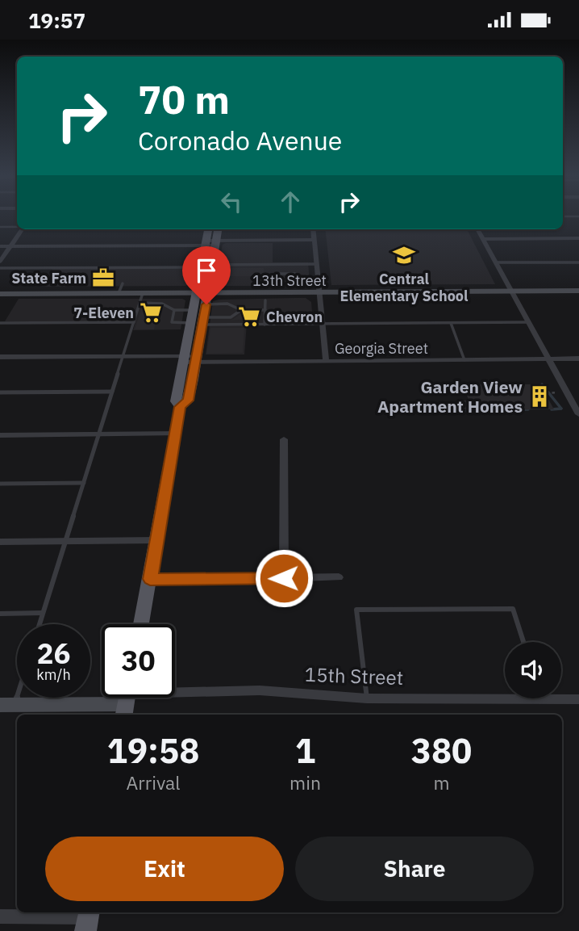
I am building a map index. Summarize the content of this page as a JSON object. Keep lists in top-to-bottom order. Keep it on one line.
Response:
{"streets":{"main road":["13th Street","15th Street"],"street":["Georgia Street"]},"places":{"school or university":["Central Elementary School"],"office":["State Farm"],"supermarket":["7-Eleven","Chevron"],"building":["Garden View Apartment Homes"]},"page":{"status":"19:57","turn":["70 m","Coronado Avenue"],"speed":"26 km/h","limit":"30","eta":["19:58","Arrival","1","min","380","m"],"buttons":["Exit","Share"]}}
